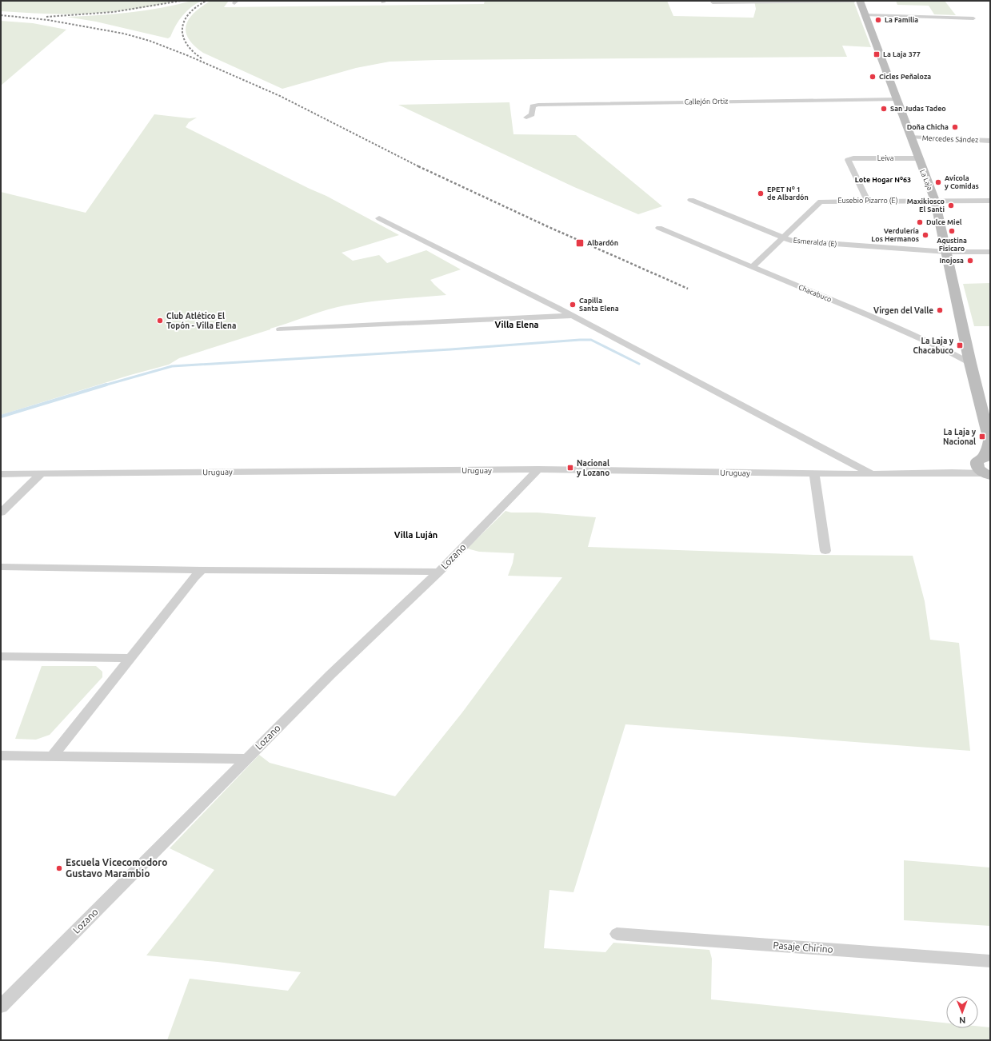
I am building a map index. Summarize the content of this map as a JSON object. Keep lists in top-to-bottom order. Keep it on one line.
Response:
{"streets":{"main road":["La Laja"],"street":["Callejón Ortiz","Mercedes Sández","Leiva","Eusebio Pizarro (E)","Esmeralda (E)","Chacabuco","Uruguay","Lozano","Pasaje Chirino"]},"crossings":[["Callejón Ortiz","La Laja"],["Mercedes Sández","La Laja"],["Leiva","La Laja"],["Leiva","Eusebio Pizarro (E)"],["La Laja","Eusebio Pizarro (E)"],["La Laja","Esmeralda (E)"],["La Laja","Chacabuco"],["La Laja","Uruguay"],["Eusebio Pizarro (E)","Esmeralda (E)"],["Uruguay","Lozano"]],"districts":["Lote Hogar Nº63","Villa Elena","Villa Luján"],"places":{"other":["La Familia","Cicles Peñaloza","San Judas Tadeo","Doña Chicha","Avícola y Comidas","EPET Nº 1 de Albardón","Maxikiosco El Santi","Dulce Miel","Agustina Fisicaro","Verdulería Los Hermanos","Inojosa","Capilla Santa Elena","Virgen del Valle","Club Atlético El Topón - Villa Elena","Escuela Vicecomodoro Gustavo Marambio"],"transit":["La Laja 377","Albardón","La Laja y Chacabuco","La Laja y Nacional","Nacional y Lozano"]},"north":"bottom"}
